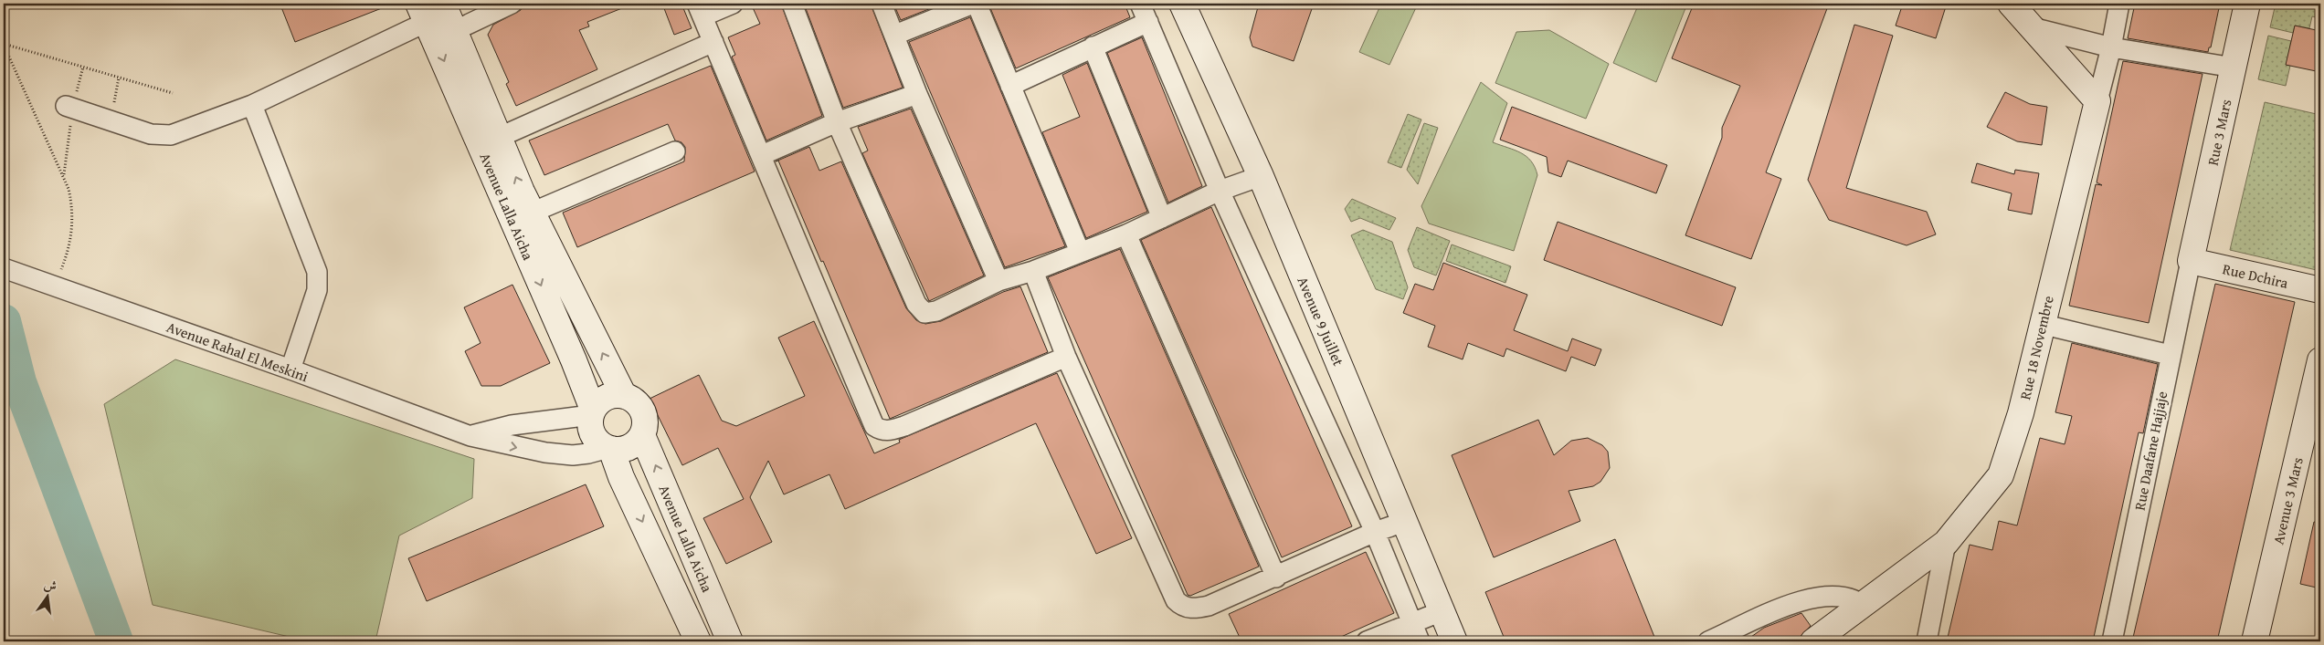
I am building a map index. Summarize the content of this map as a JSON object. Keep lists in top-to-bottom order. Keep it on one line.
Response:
{"streets":{"street":["Rue 3 Mars","Avenue Lalla Aicha","Rue Dchira","Avenue 9 Juillet","Rue 18 Novembre","Avenue Rahal El Meskini","Rue Daafane Hajjaje","Avenue 3 Mars"]},"crossings":[["Rue 3 Mars","Rue Dchira"],["Rue 3 Mars","Rue Daafane Hajjaje"],["Avenue Lalla Aicha","Avenue Rahal El Meskini"],["Rue Dchira","Rue Daafane Hajjaje"]],"north":"top"}
